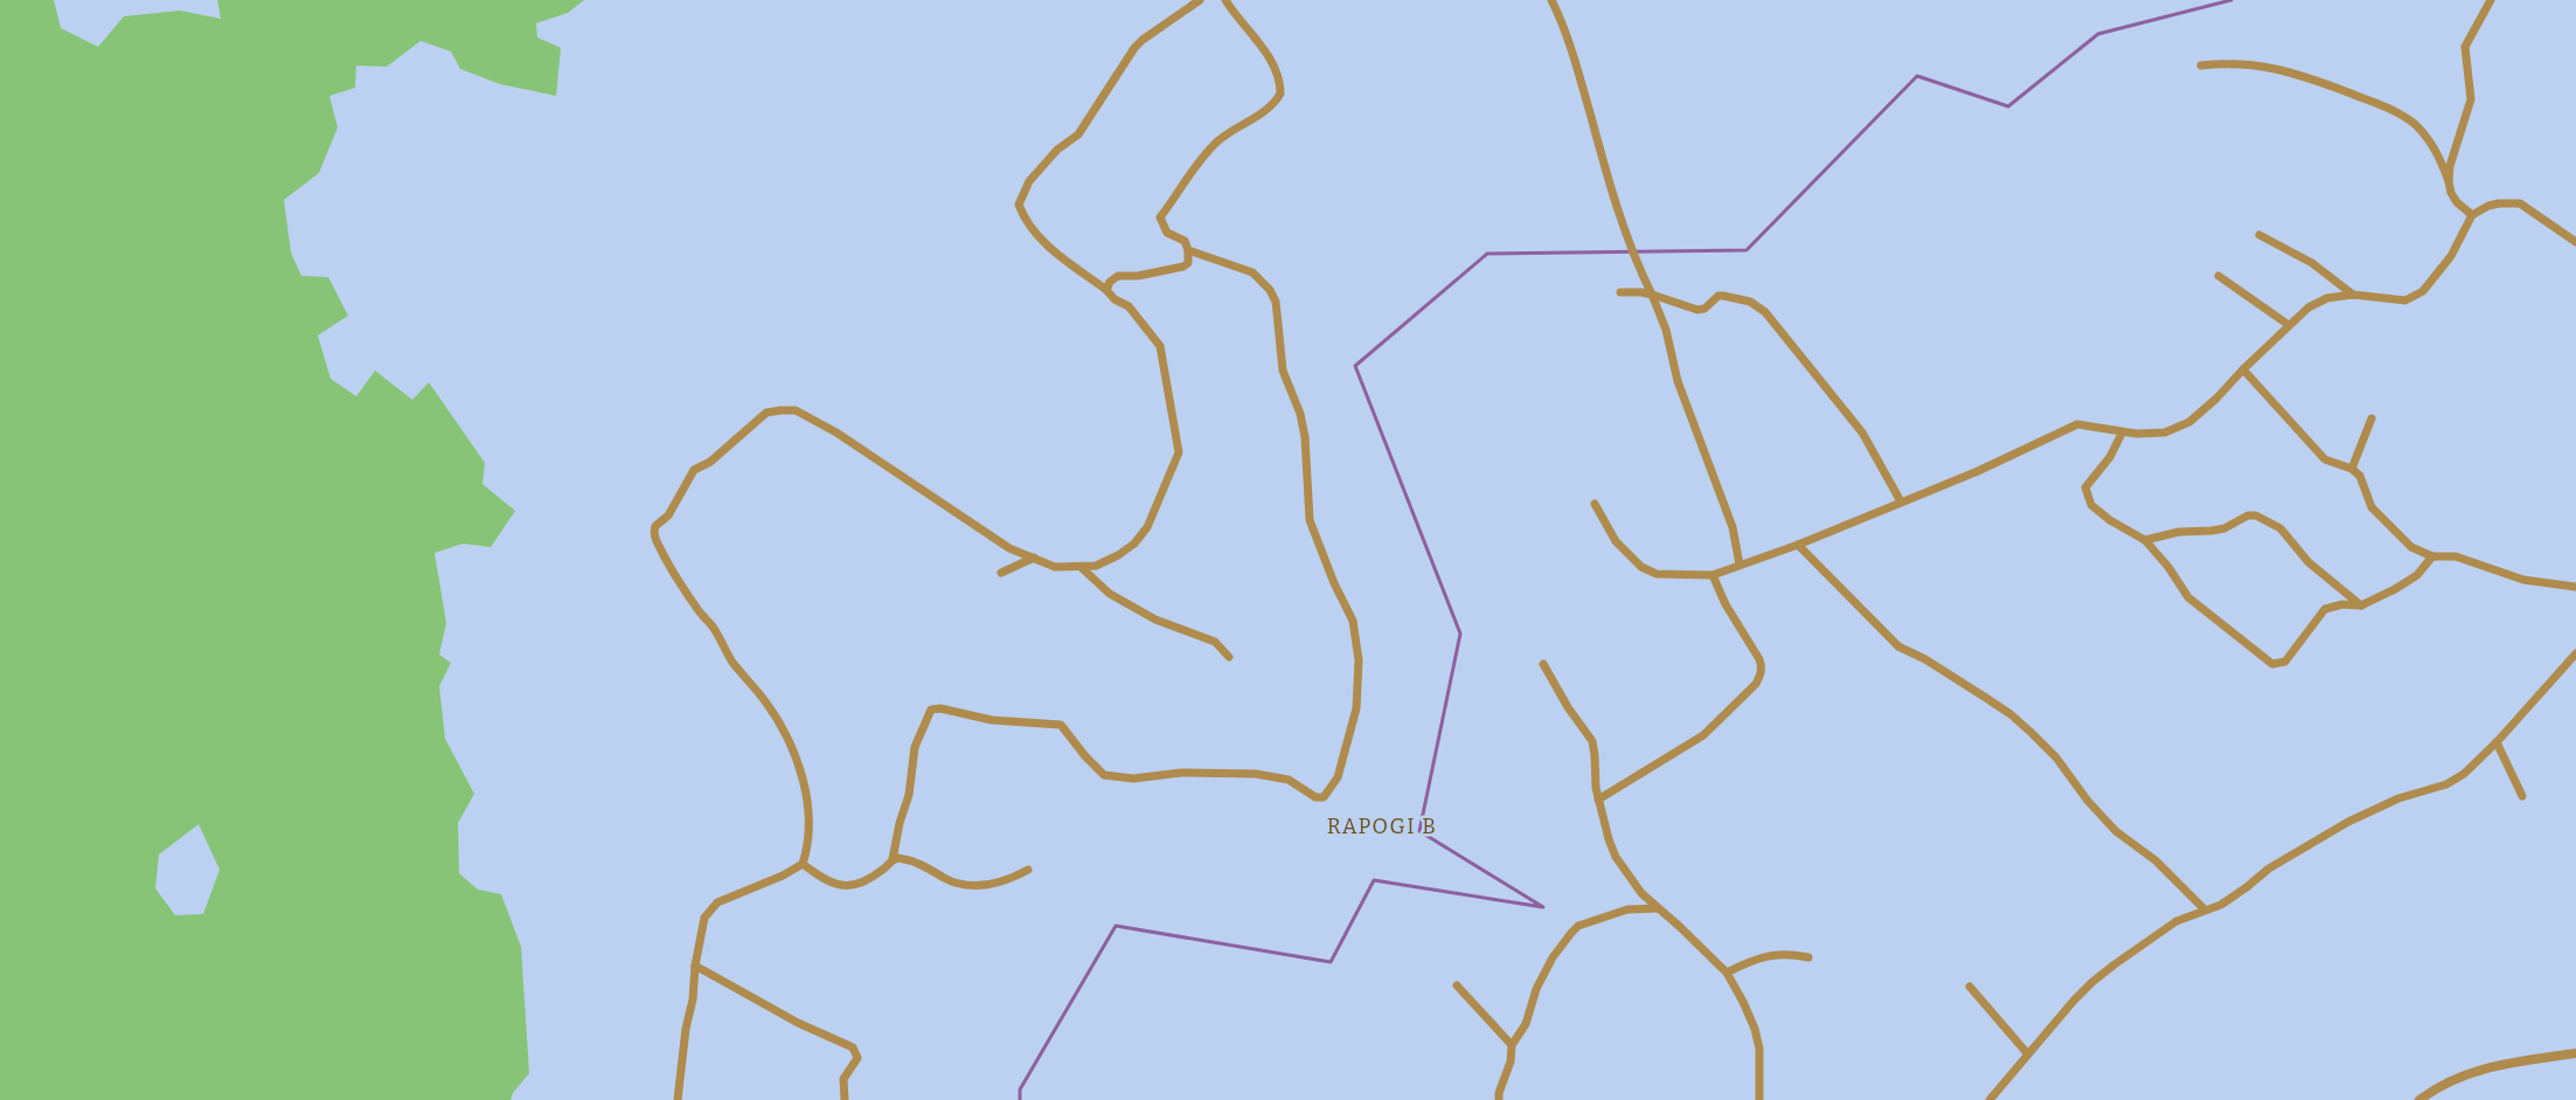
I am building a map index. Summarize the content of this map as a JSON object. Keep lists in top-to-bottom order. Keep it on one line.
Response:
{"districts":["RAPOGI B"]}
